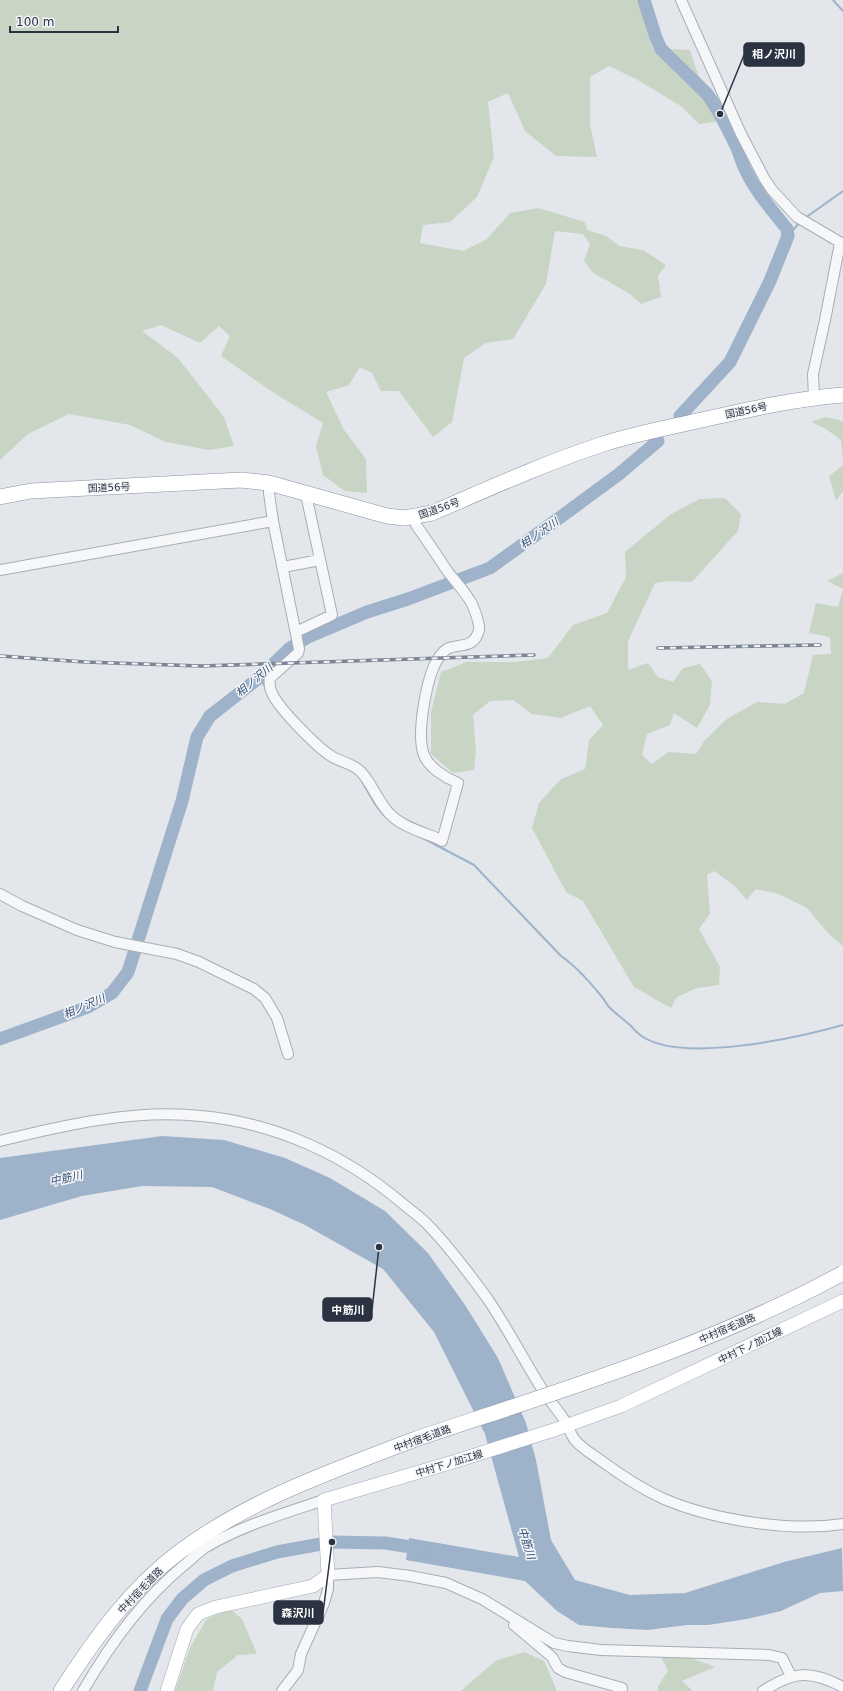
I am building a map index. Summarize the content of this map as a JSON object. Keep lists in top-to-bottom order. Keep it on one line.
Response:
{"streets":{"highway":["国道56号","中村宿毛道路"],"main road":["中村下ノ加江線"]},"water":["相ノ沢川","中筋川"],"places":["相ノ沢川","中筋川","森沢川"],"scale_bar":"100 m"}
